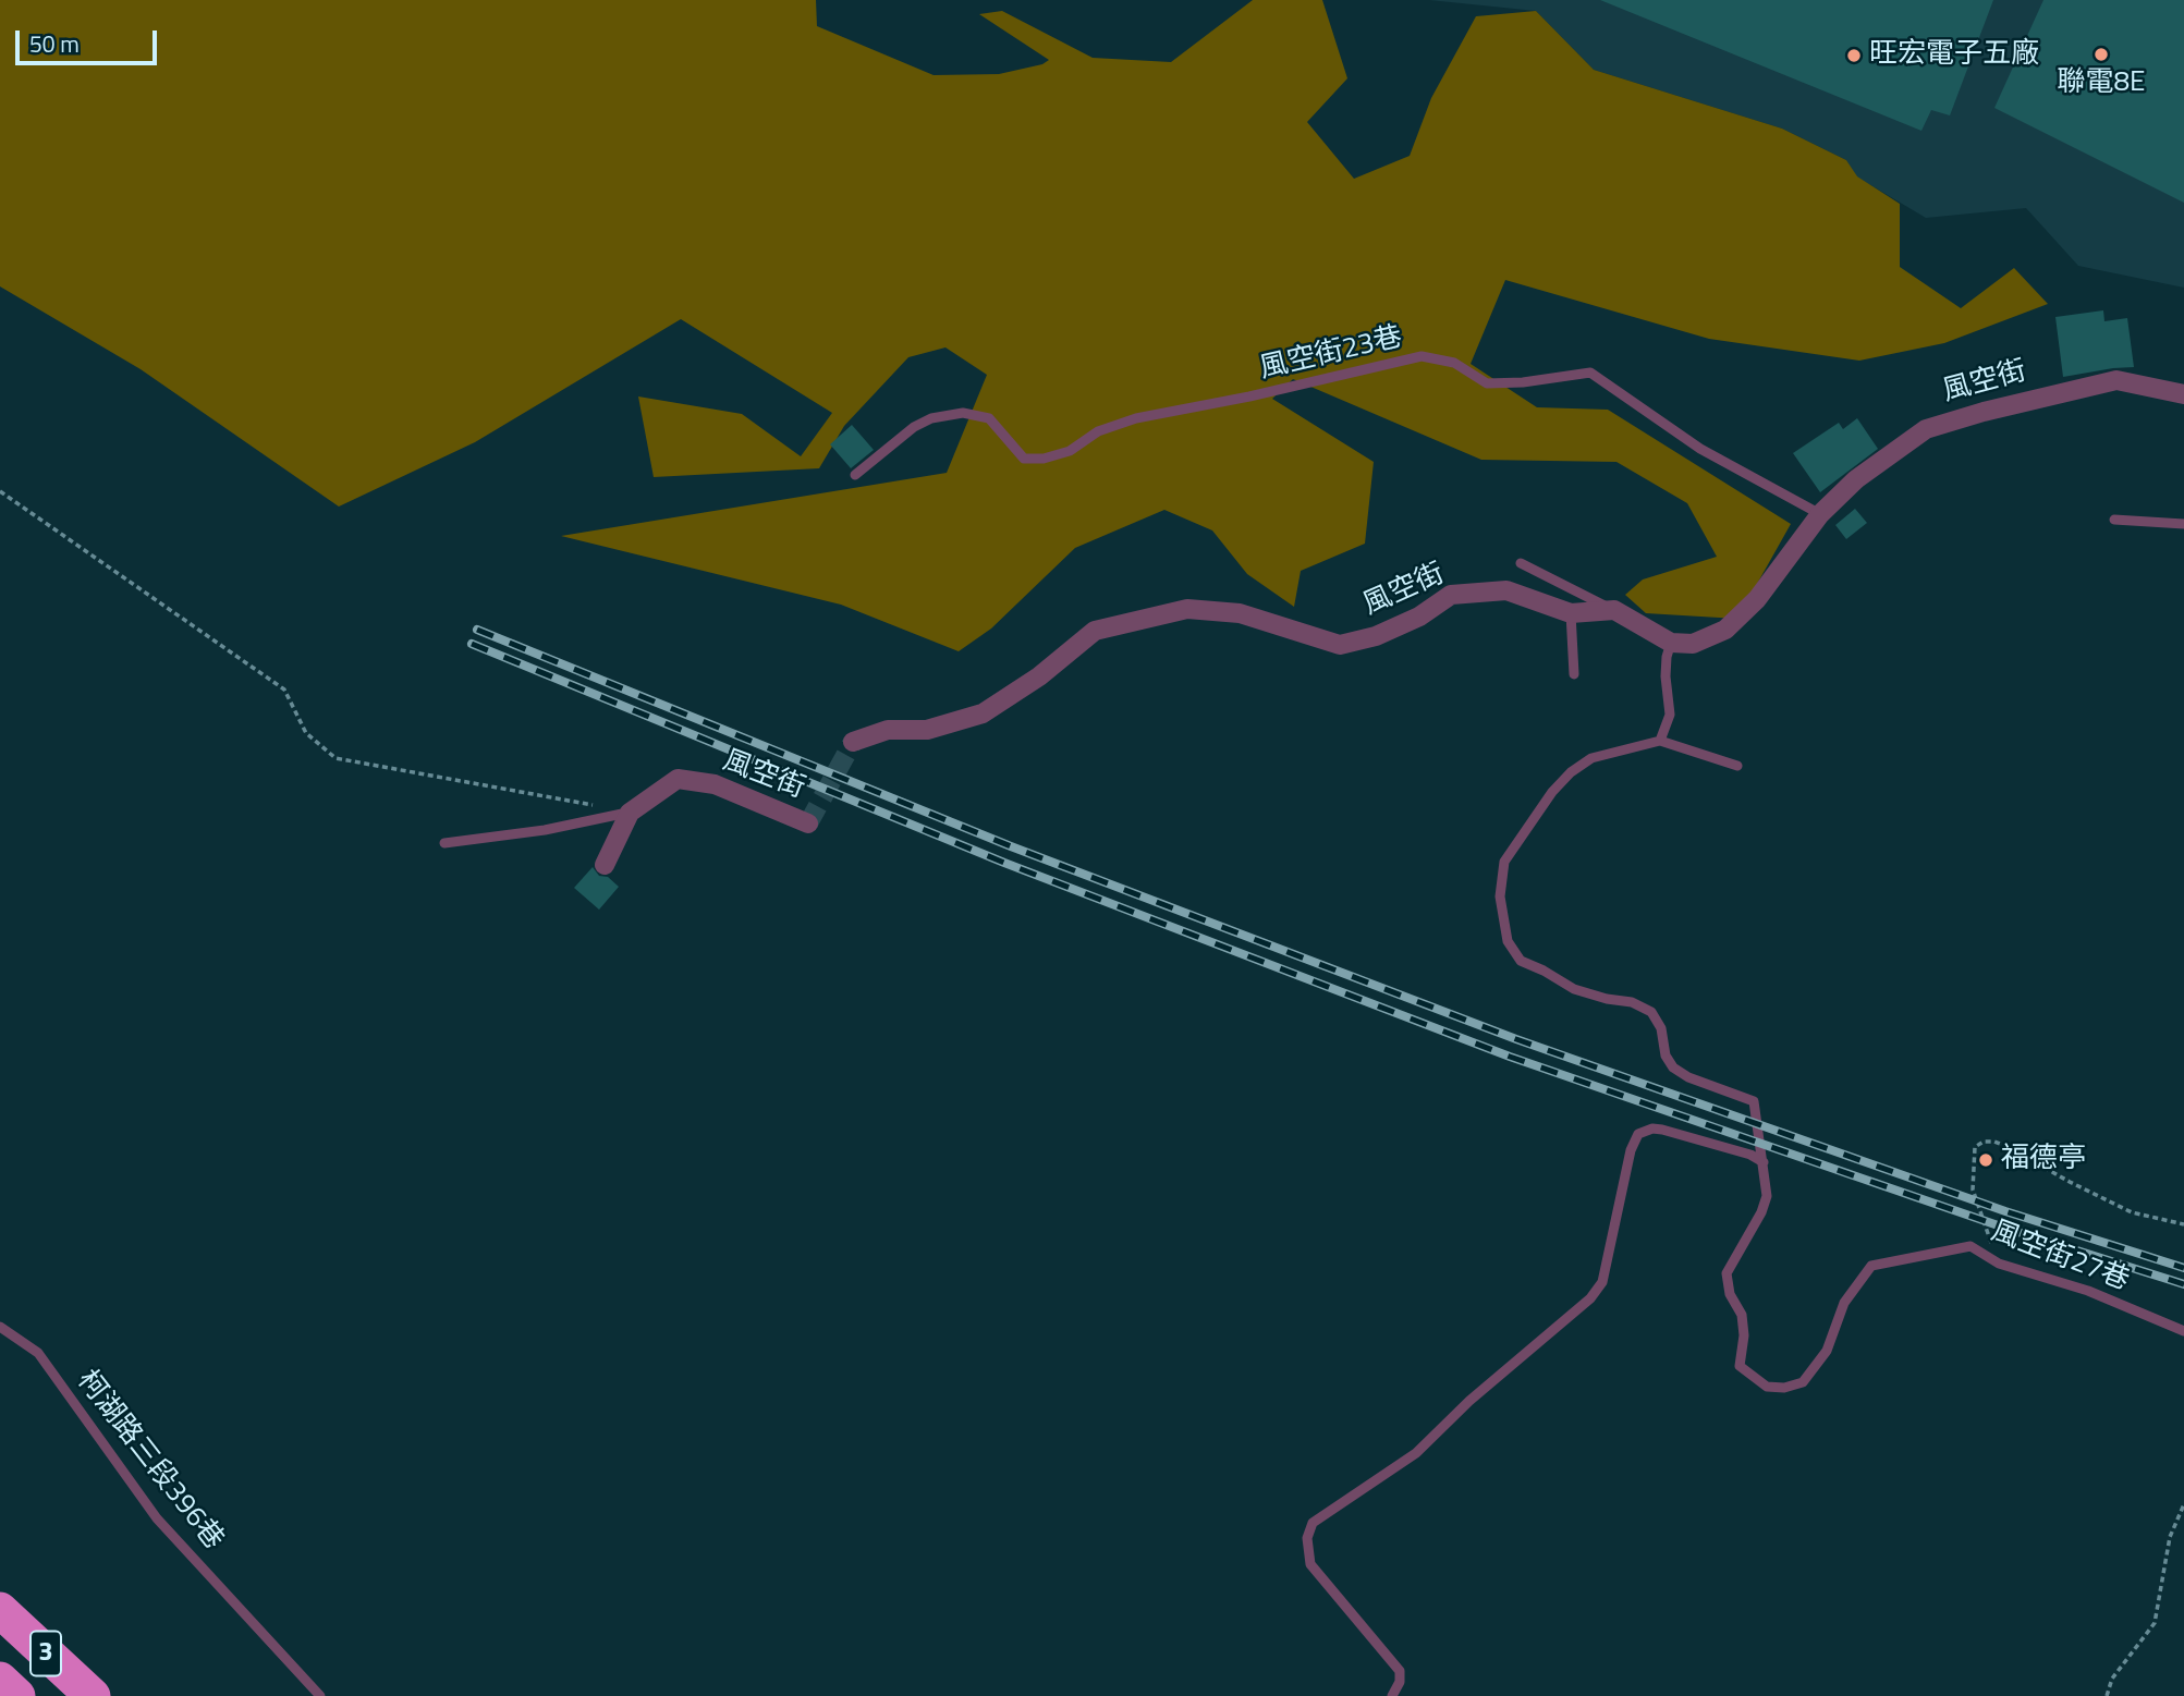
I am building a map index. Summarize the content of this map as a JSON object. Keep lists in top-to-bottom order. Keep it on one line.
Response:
{"streets":{"highway":["3"],"street":["風空街"],"lane":["風空街23巷","風空街27巷","柯湖路三段396巷"]},"crossings":[["風空街23巷","風空街"]],"places":["聯電8E","旺宏電子五廠","福德亭"],"scale_bar":"50 m"}
